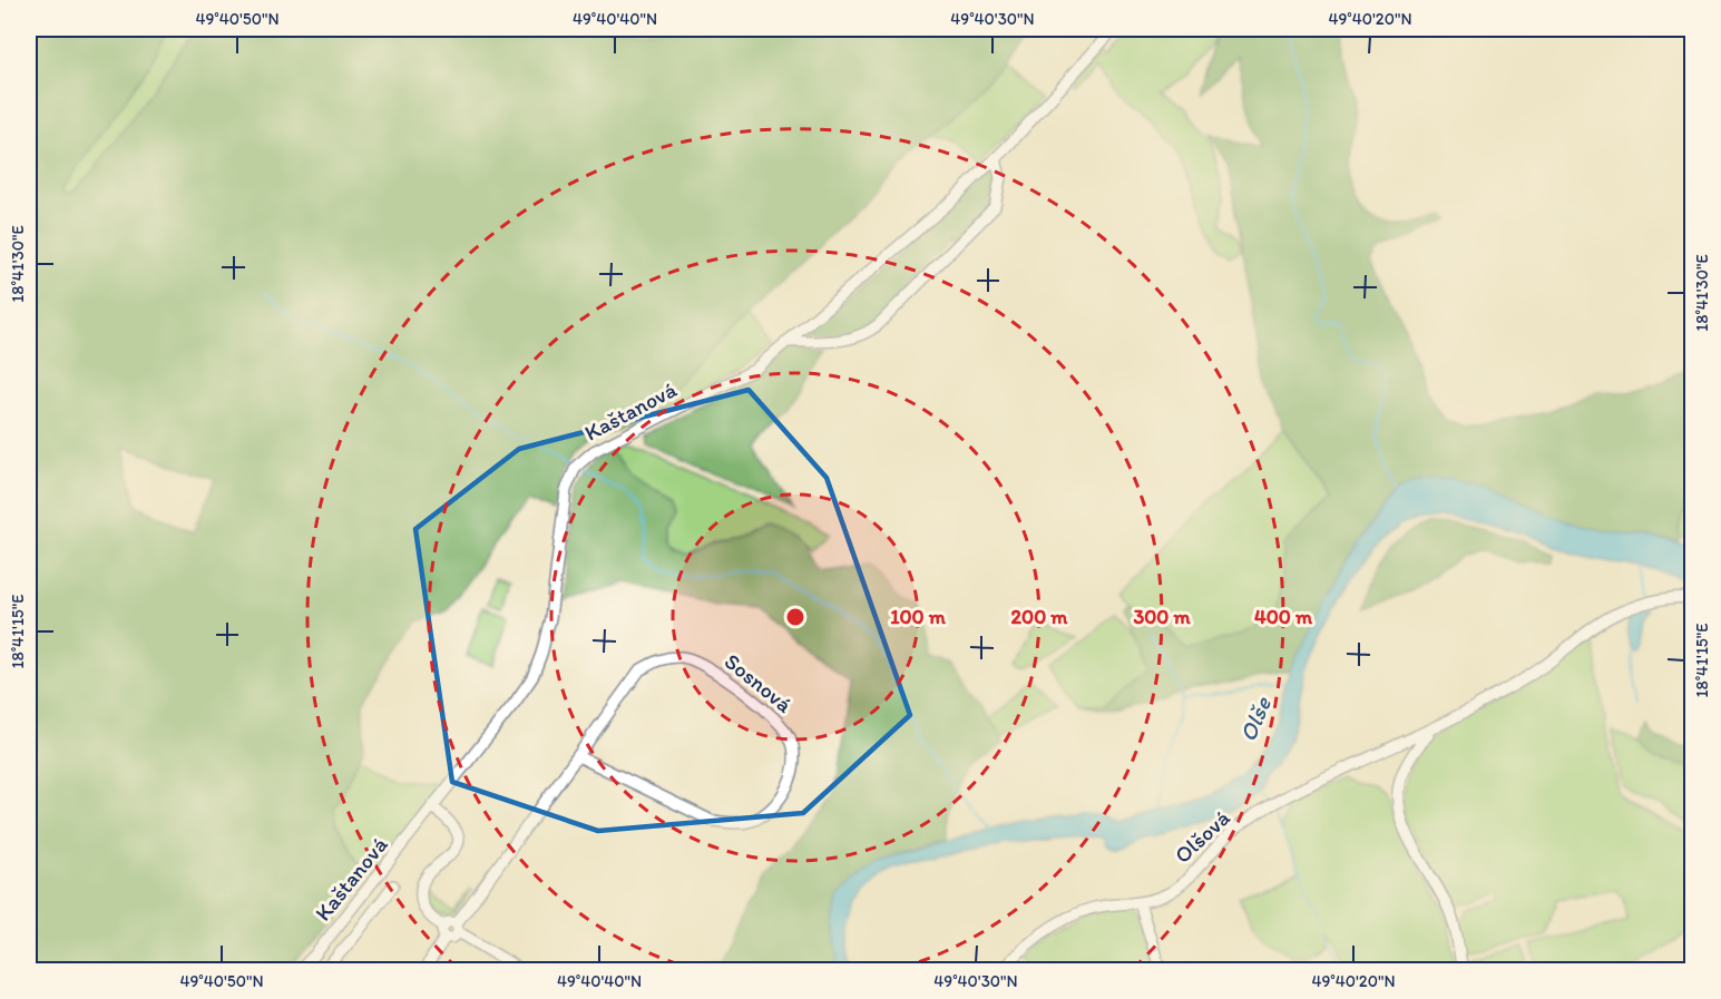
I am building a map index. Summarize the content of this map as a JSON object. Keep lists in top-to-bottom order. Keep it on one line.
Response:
{"streets":{"street":["Kaštanová","Sosnová","Olšová"]},"water":["Olše"],"coordinates":["49°40'50\"N","49°40'40\"N","49°40'30\"N","49°40'20\"N","18°41'30\"E","18°41'15\"E"],"rings":["100 m","200 m","300 m","400 m"]}
